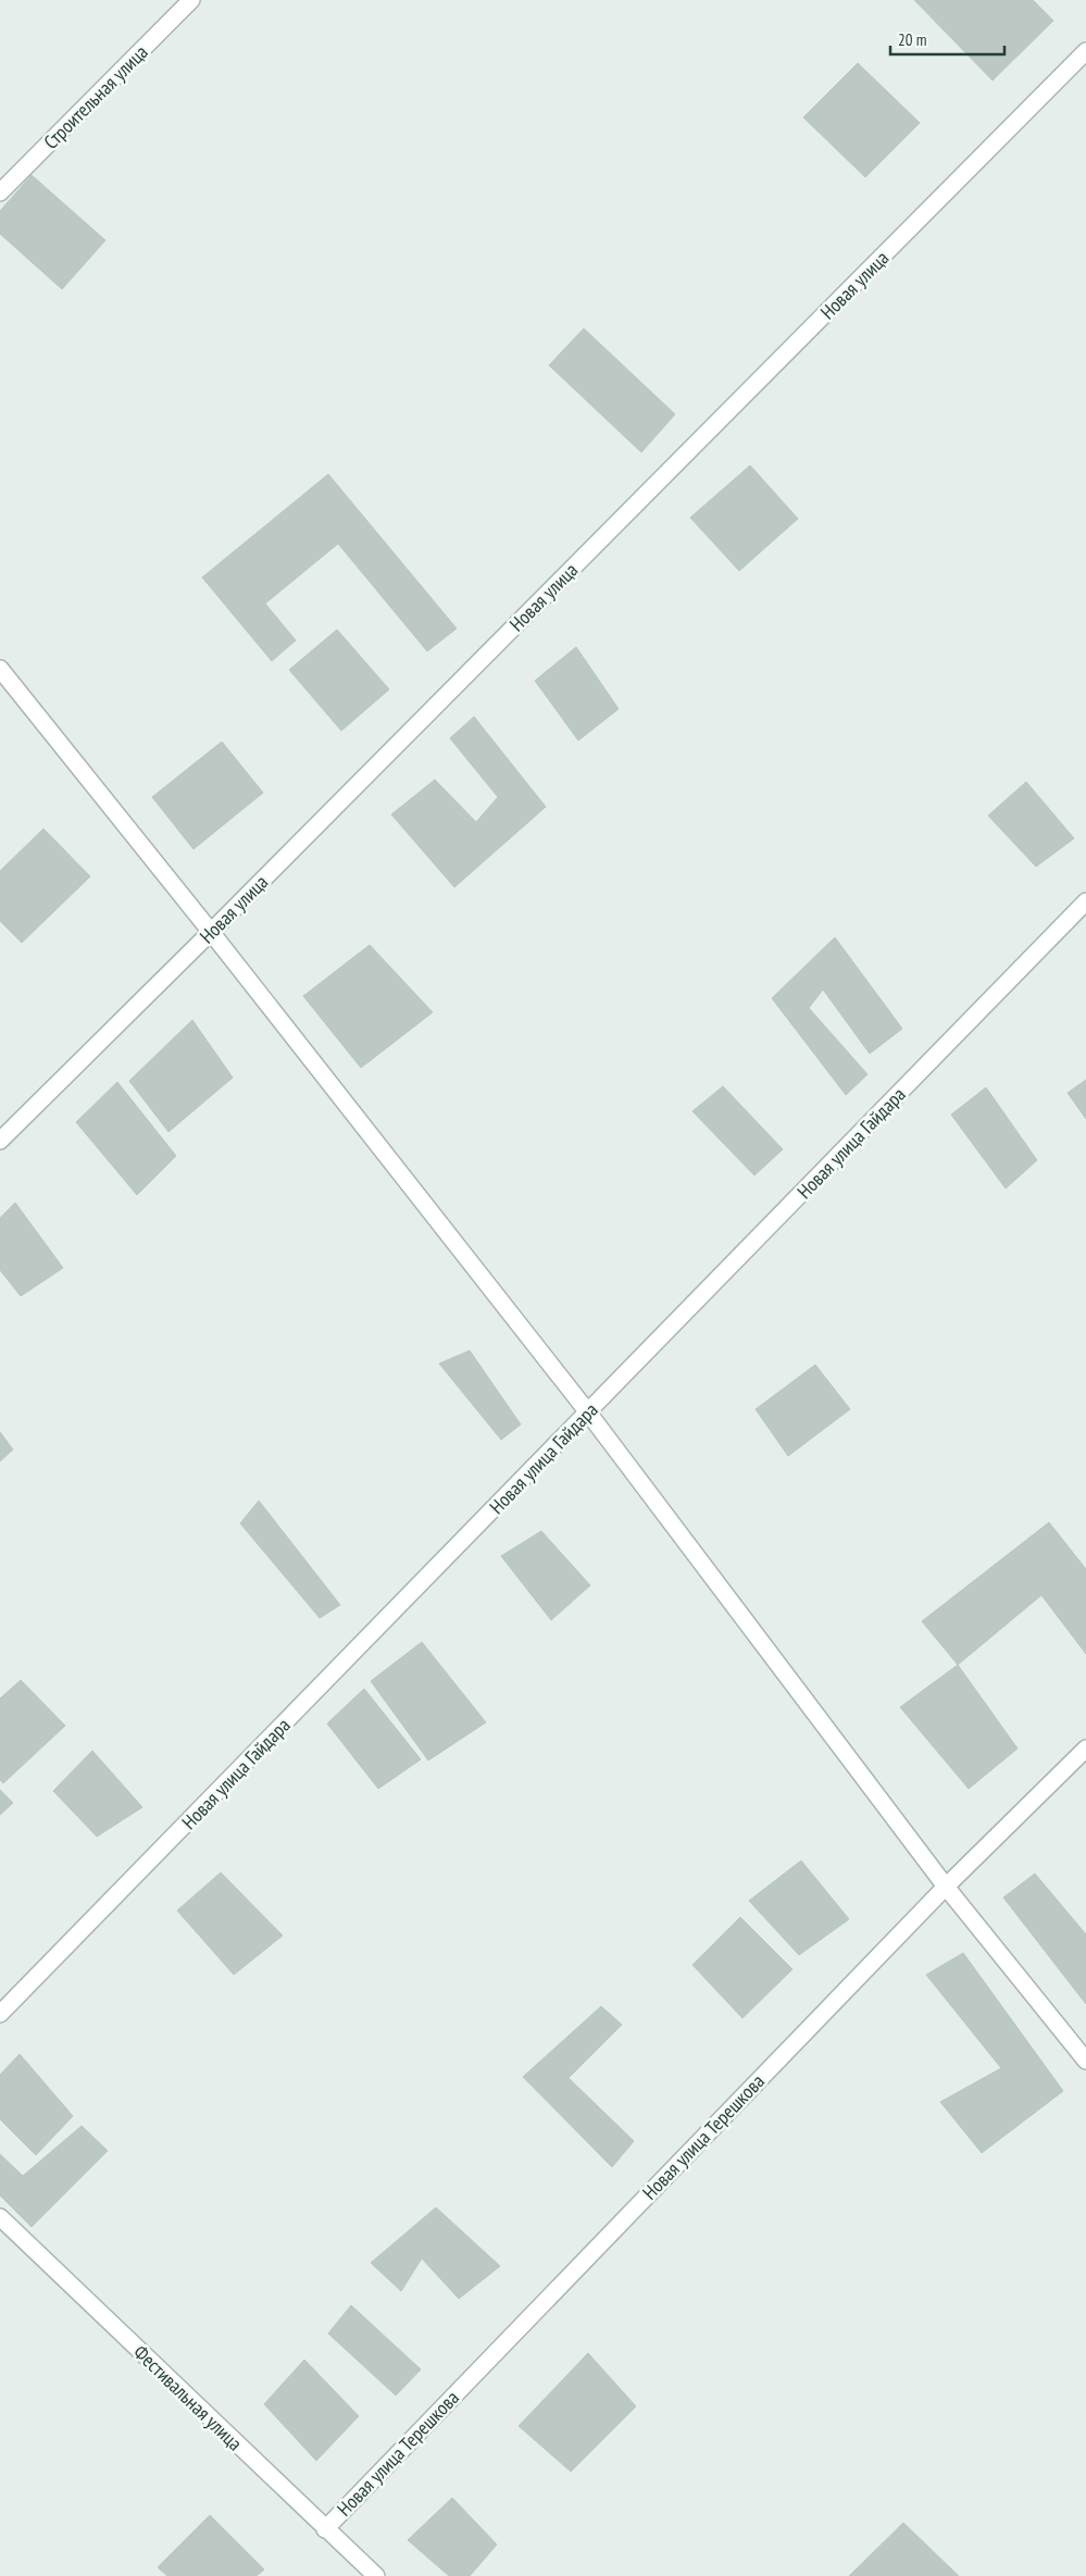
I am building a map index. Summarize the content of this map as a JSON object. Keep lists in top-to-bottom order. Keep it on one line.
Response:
{"streets":{"street":["Строительная улица","Новая улица","Новая улица Гайдара","Новая улица Терешкова","Фестивальная улица"]},"crossings":[["Новая улица Терешкова","Фестивальная улица"]],"scale_bar":"20 m"}
